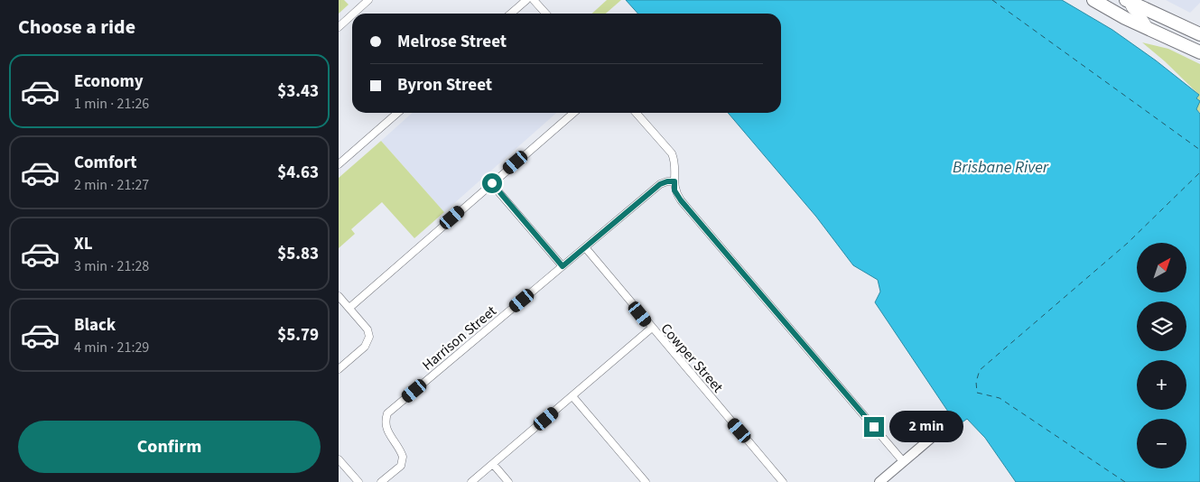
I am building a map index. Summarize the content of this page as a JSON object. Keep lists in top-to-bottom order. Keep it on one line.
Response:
{"streets":{"street":["Harrison Street","Cowper Street"]},"crossings":[["Harrison Street","Cowper Street"]],"water":["Brisbane River"],"north":"top right","page":{"heading":"Choose a ride","banner":["Melrose Street","Byron Street"],"list":[{"name":"Economy","note":"1 min · 21:26","value":"$3.43"},{"name":"Comfort","note":"2 min · 21:27","value":"$4.63"},{"name":"XL","note":"3 min · 21:28","value":"$5.83"},{"name":"Black","note":"4 min · 21:29","value":"$5.79"}],"map_buttons":["+","−"],"bubble":"2 min","buttons":"Confirm"}}
